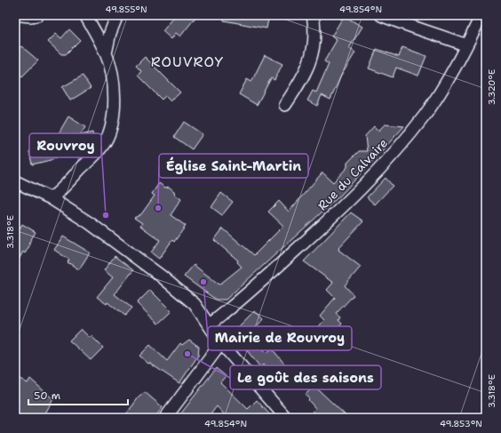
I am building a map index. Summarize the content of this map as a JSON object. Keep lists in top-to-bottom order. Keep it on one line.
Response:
{"streets":{"street":["Rue du Calvaire"]},"districts":["ROUVROY"],"places":["Église Saint-Martin","Rouvroy","Mairie de Rouvroy","Le goût des saisons"],"scale_bar":"50 m","coordinates":["49.855°N","49.854°N","3.320°E","3.318°E","49.853°N"]}
